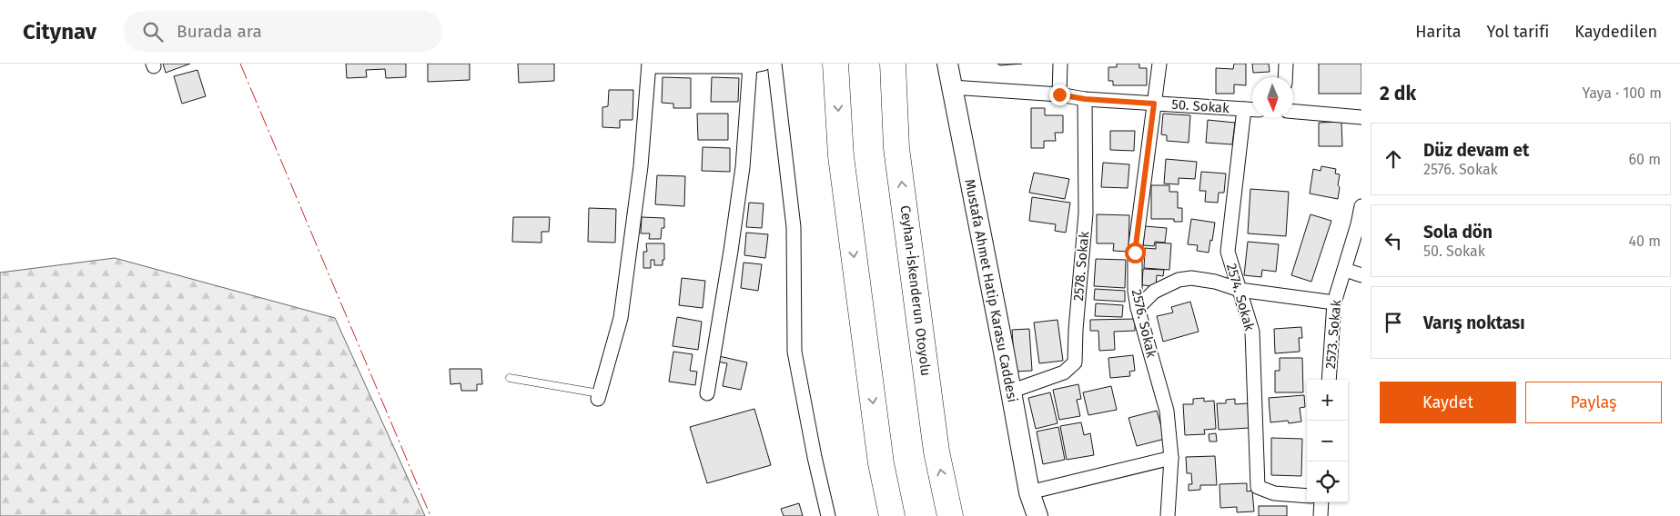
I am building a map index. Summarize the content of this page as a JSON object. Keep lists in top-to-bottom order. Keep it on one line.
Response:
{"streets":{"highway":["Ceyhan-İskenderun Otoyolu"],"street":["50. Sokak","2578. Sokak","Mustafa Ahmet Hatip Karasu Caddesi","2574. Sokak","2576. Sokak","2573. Sokak"]},"crossings":[["50. Sokak","2578. Sokak"],["50. Sokak","Mustafa Ahmet Hatip Karasu Caddesi"],["50. Sokak","2574. Sokak"],["50. Sokak","2576. Sokak"],["2578. Sokak","Mustafa Ahmet Hatip Karasu Caddesi"]],"north":"bottom","page":{"header":"Citynav","search":"Burada ara","nav":["Harita","Yol tarifi","Kaydedilen"],"heading":["2 dk","Yaya · 100 m"],"list":[["Düz devam et","2576. Sokak","60 m"],["Sola dön","50. Sokak","40 m"],"Varış noktası"],"buttons":["Kaydet","Paylaş"],"map_buttons":["+","−"]}}
